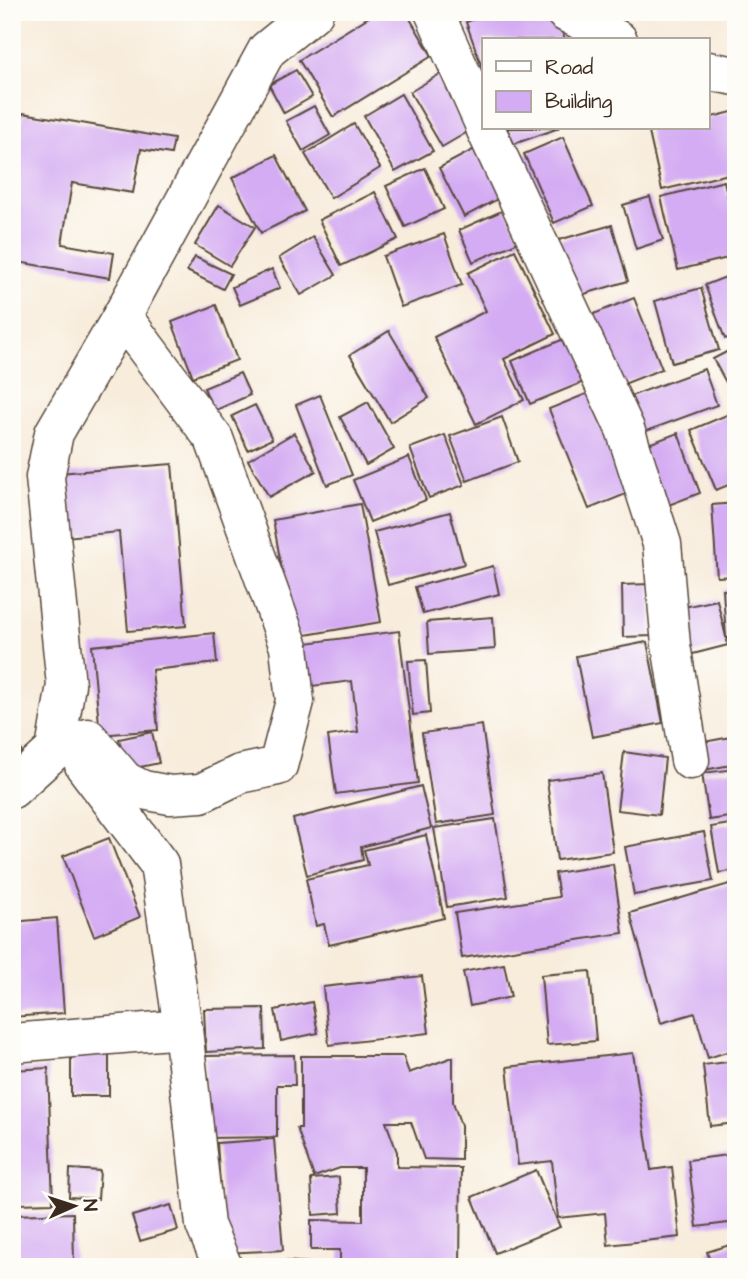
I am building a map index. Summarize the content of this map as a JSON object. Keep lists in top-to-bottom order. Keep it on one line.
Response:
{"legend":["Road","Building"],"north":"right"}
